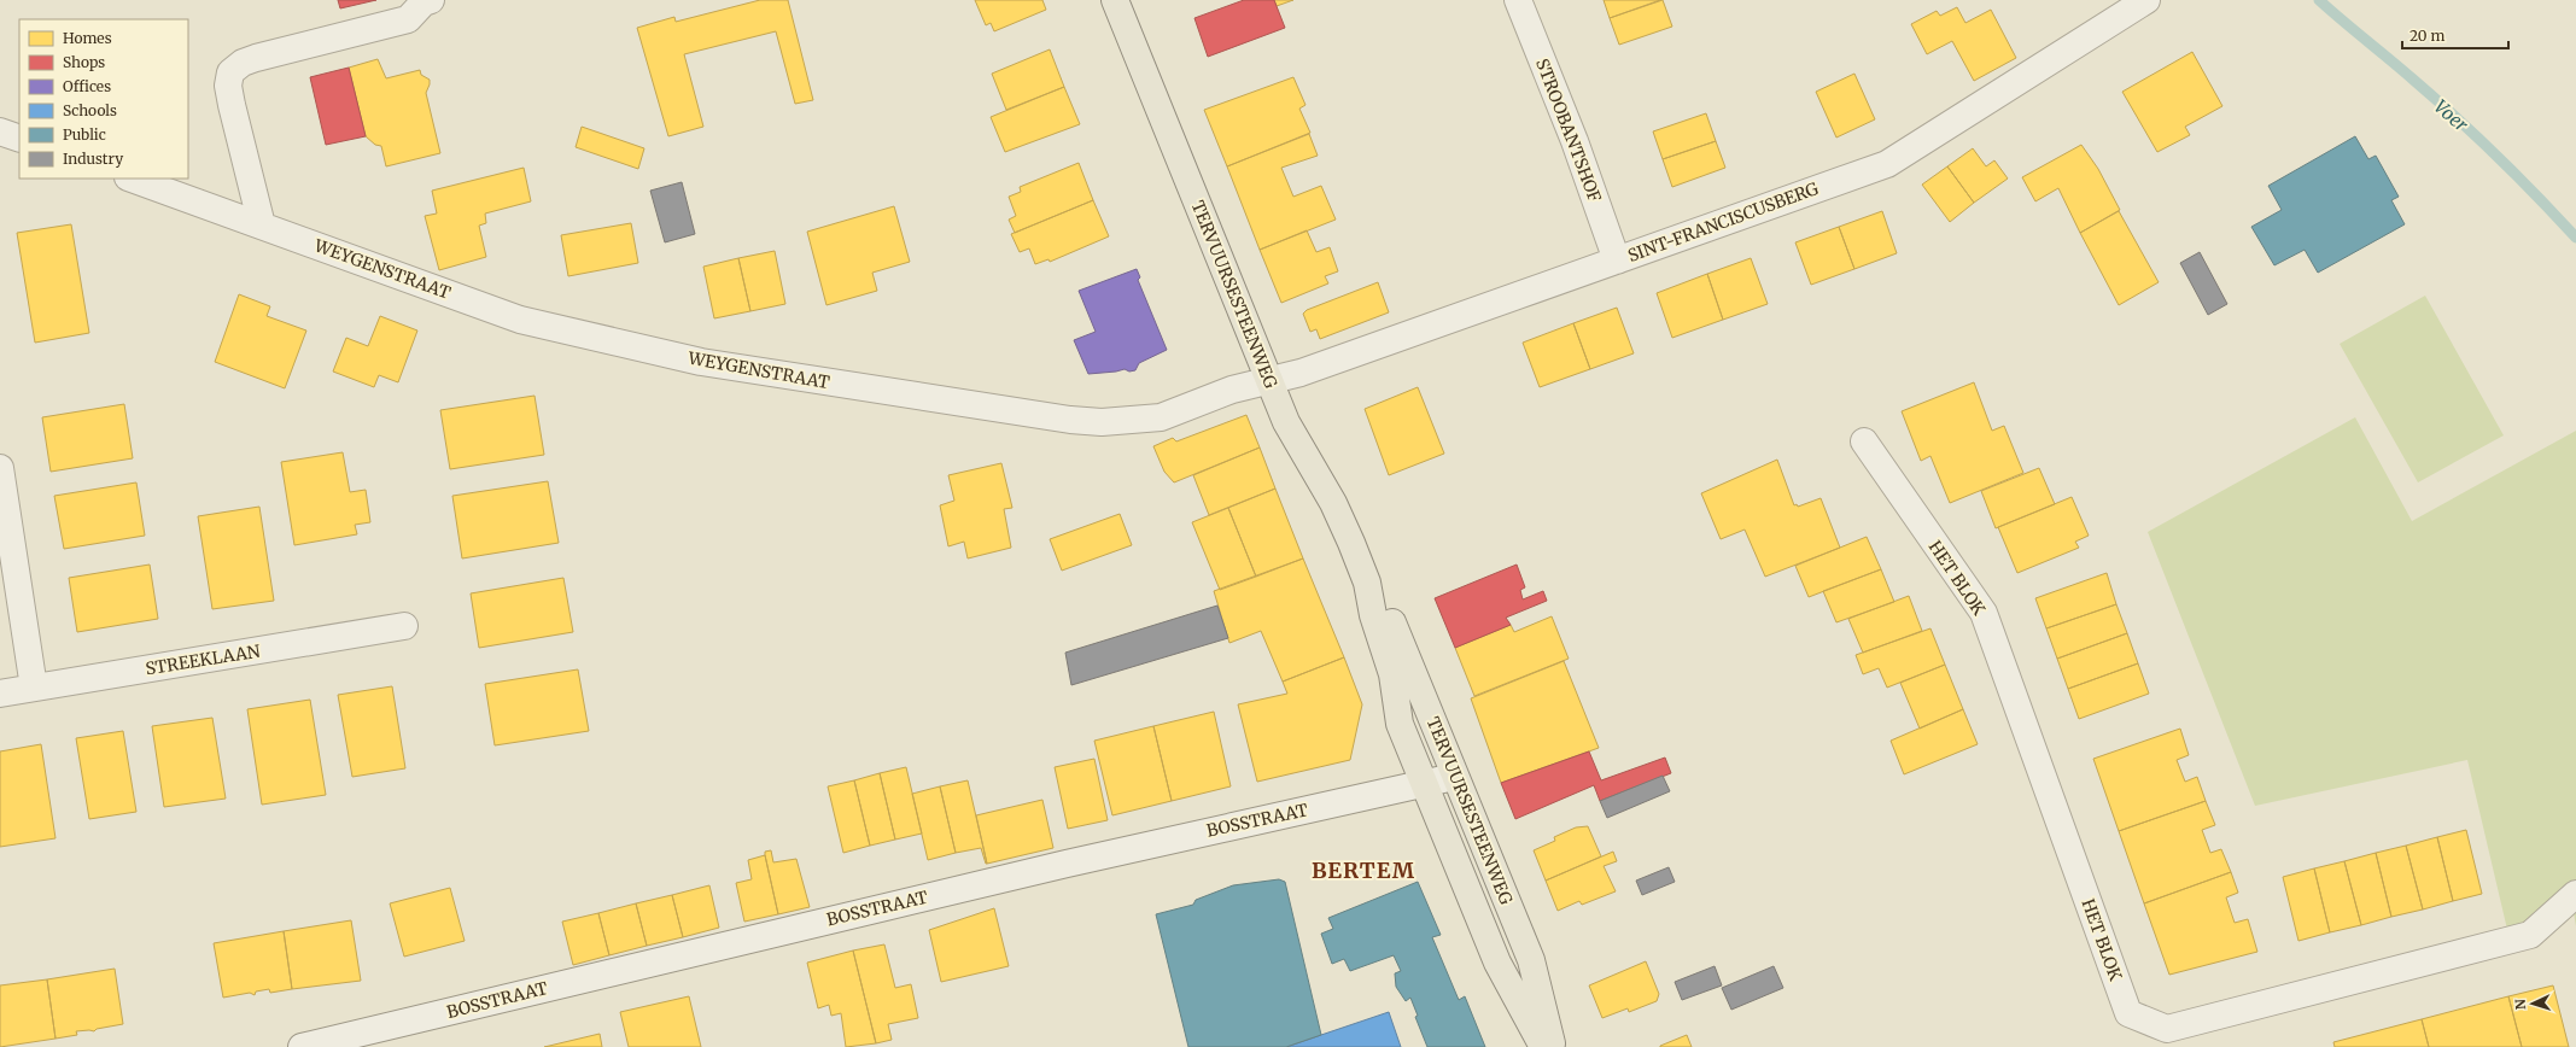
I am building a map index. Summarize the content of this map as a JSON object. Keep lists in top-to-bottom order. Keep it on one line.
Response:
{"streets":{"main road":["TERVUURSESTEENWEG"],"street":["STROOBANTSHOF","SINT-FRANCISCUSBERG","WEYGENSTRAAT","HET BLOK","STREEKLAAN","BOSSTRAAT"]},"crossings":[["STROOBANTSHOF","SINT-FRANCISCUSBERG"],["SINT-FRANCISCUSBERG","WEYGENSTRAAT"],["SINT-FRANCISCUSBERG","TERVUURSESTEENWEG"],["WEYGENSTRAAT","TERVUURSESTEENWEG"],["TERVUURSESTEENWEG","BOSSTRAAT"]],"districts":["BERTEM"],"water":["Voer"],"legend":["Homes","Shops","Offices","Schools","Public","Industry"],"scale_bar":"20 m","north":"left"}
